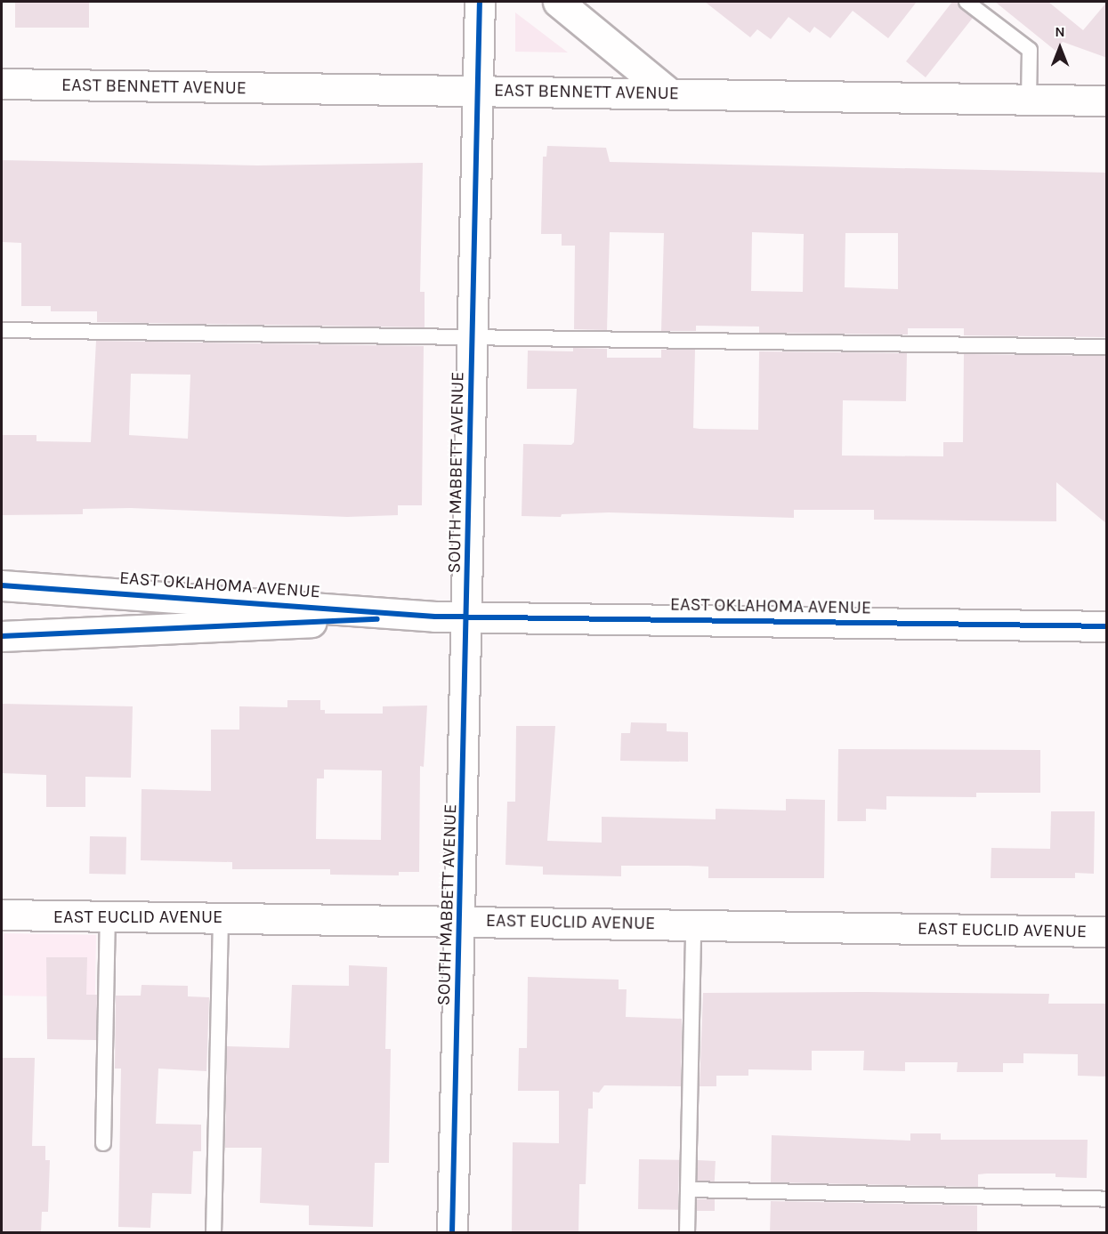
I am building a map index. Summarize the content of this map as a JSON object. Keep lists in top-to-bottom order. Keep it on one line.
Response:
{"streets":{"street":["EAST BENNETT AVENUE","SOUTH MABBETT AVENUE","EAST OKLAHOMA AVENUE","EAST EUCLID AVENUE"]},"crossings":[["EAST BENNETT AVENUE","SOUTH MABBETT AVENUE"],["SOUTH MABBETT AVENUE","EAST OKLAHOMA AVENUE"],["SOUTH MABBETT AVENUE","EAST EUCLID AVENUE"]],"north":"top"}
